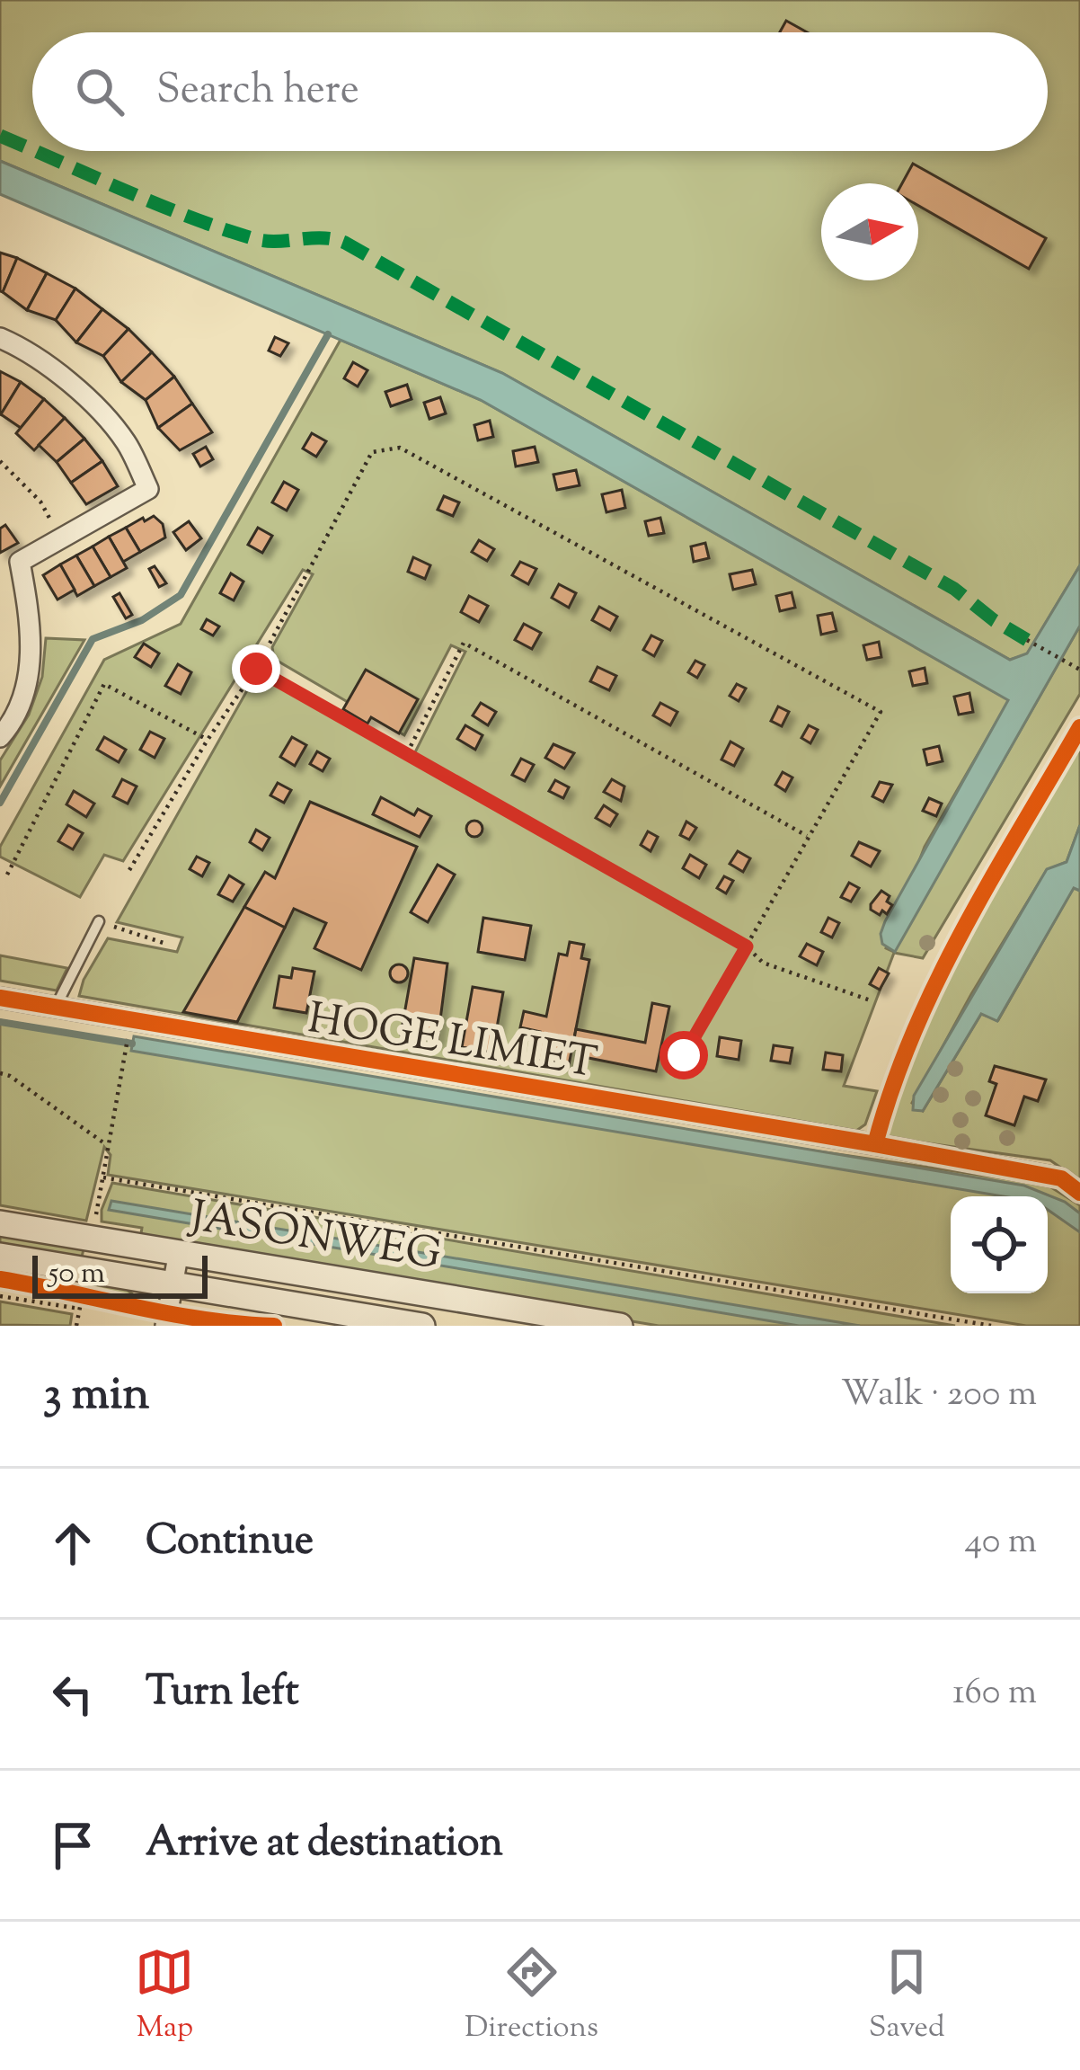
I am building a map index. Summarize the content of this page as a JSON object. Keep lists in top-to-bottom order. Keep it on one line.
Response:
{"streets":{"street":["HOGE LIMIET","JASONWEG"]},"scale_bar":"50 m","north":"right","page":{"search":"Search here","scale":"50 m","heading":["3 min","Walk · 200 m"],"list":[["Continue","40 m"],["Turn left","160 m"],"Arrive at destination"],"nav":["Map","Directions","Saved"]}}
